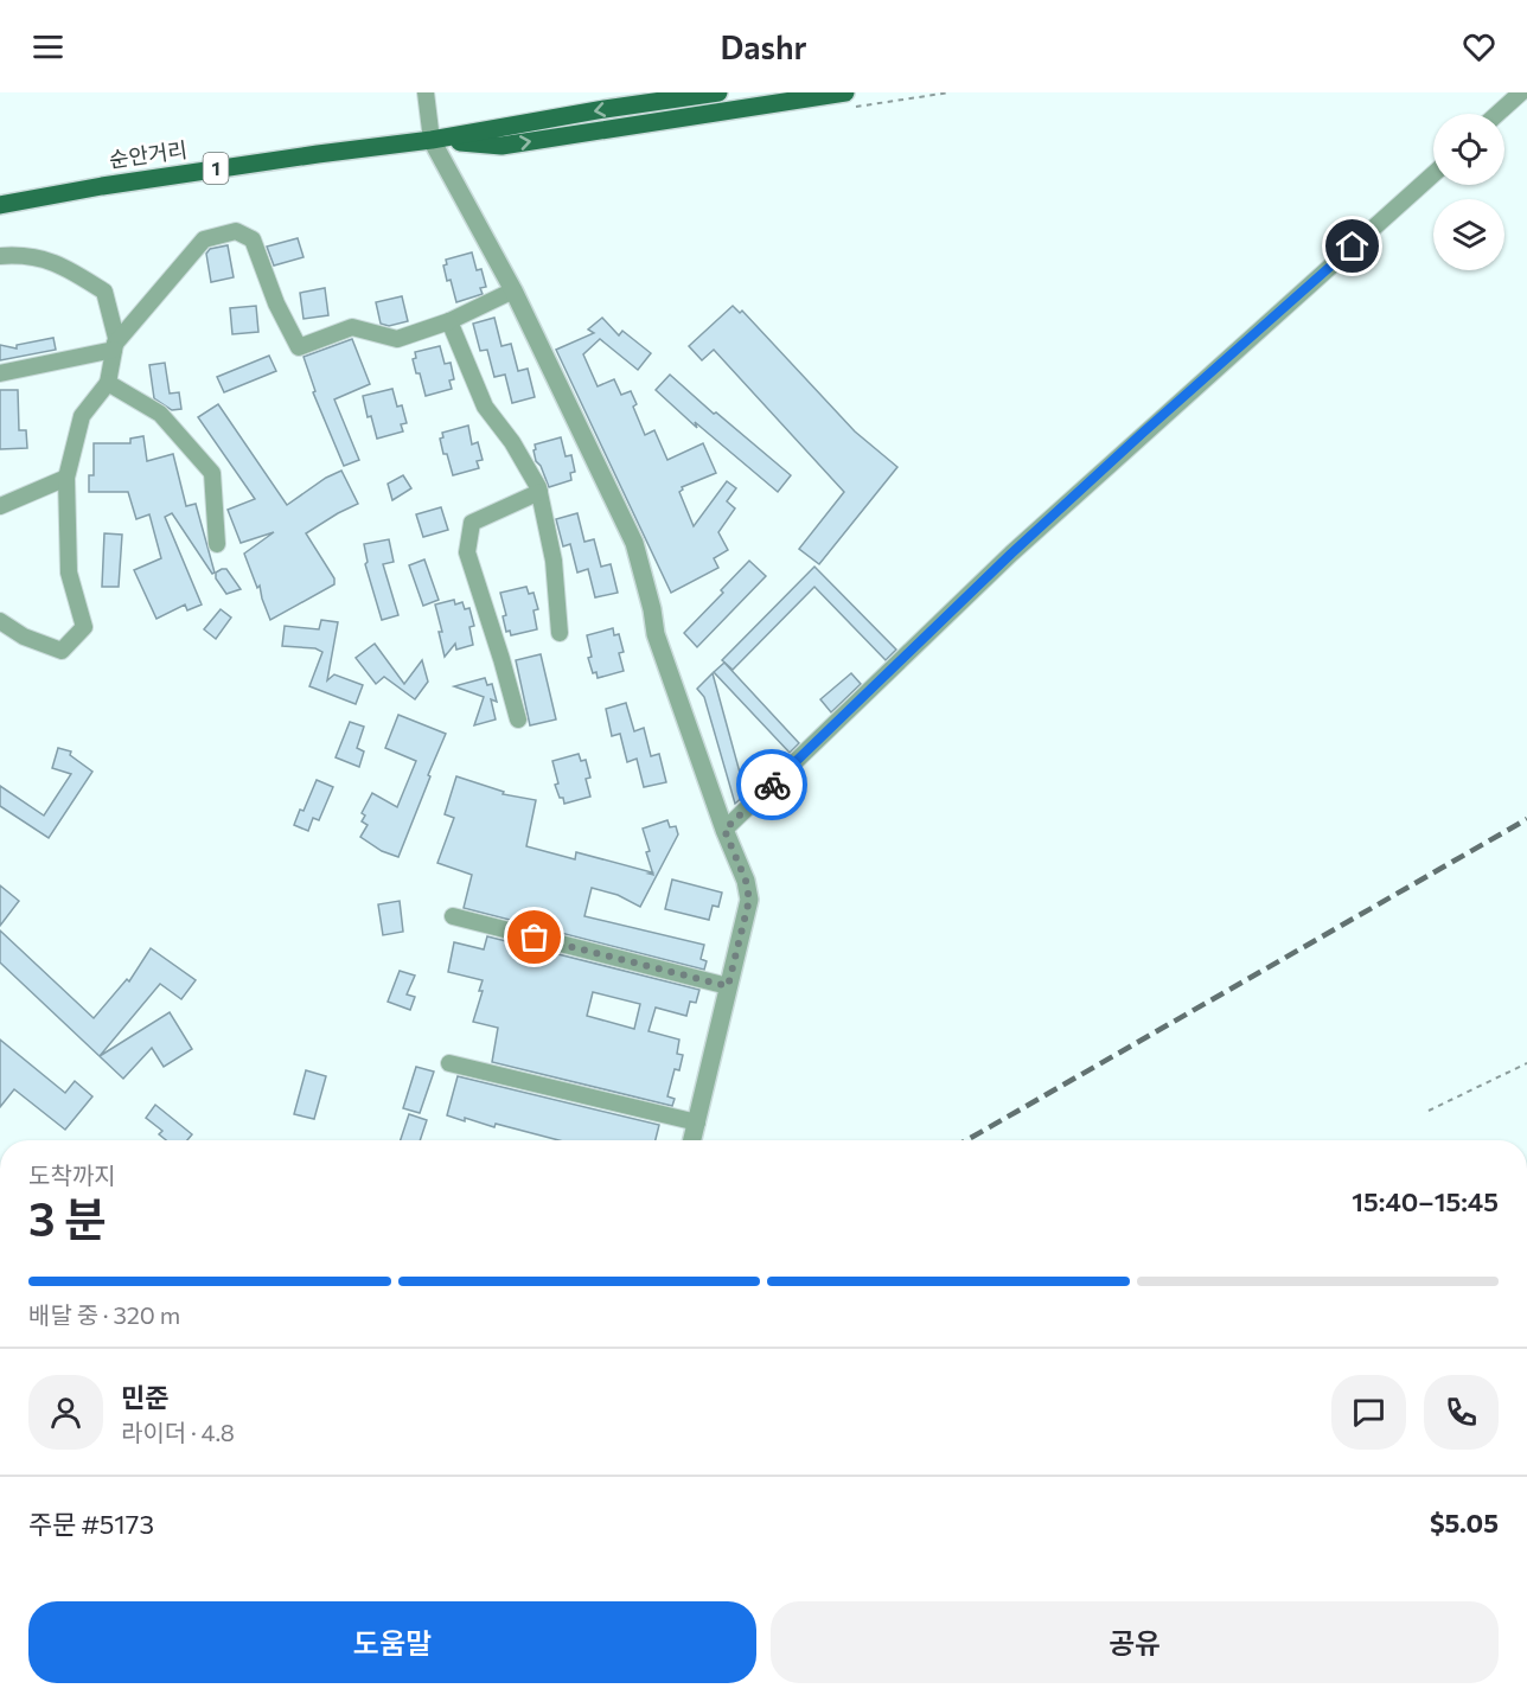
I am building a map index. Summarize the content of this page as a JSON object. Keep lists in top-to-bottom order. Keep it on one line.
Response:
{"streets":{"main road":["순안거리","1"]},"page":{"header":"Dashr","heading":["3 분","도착까지","15:40–15:45"],"panel":["민준","라이더 · 4.8","주문 #5173","$5.05"],"bar":"배달 중 · 320 m","buttons":["도움말","공유"]}}
